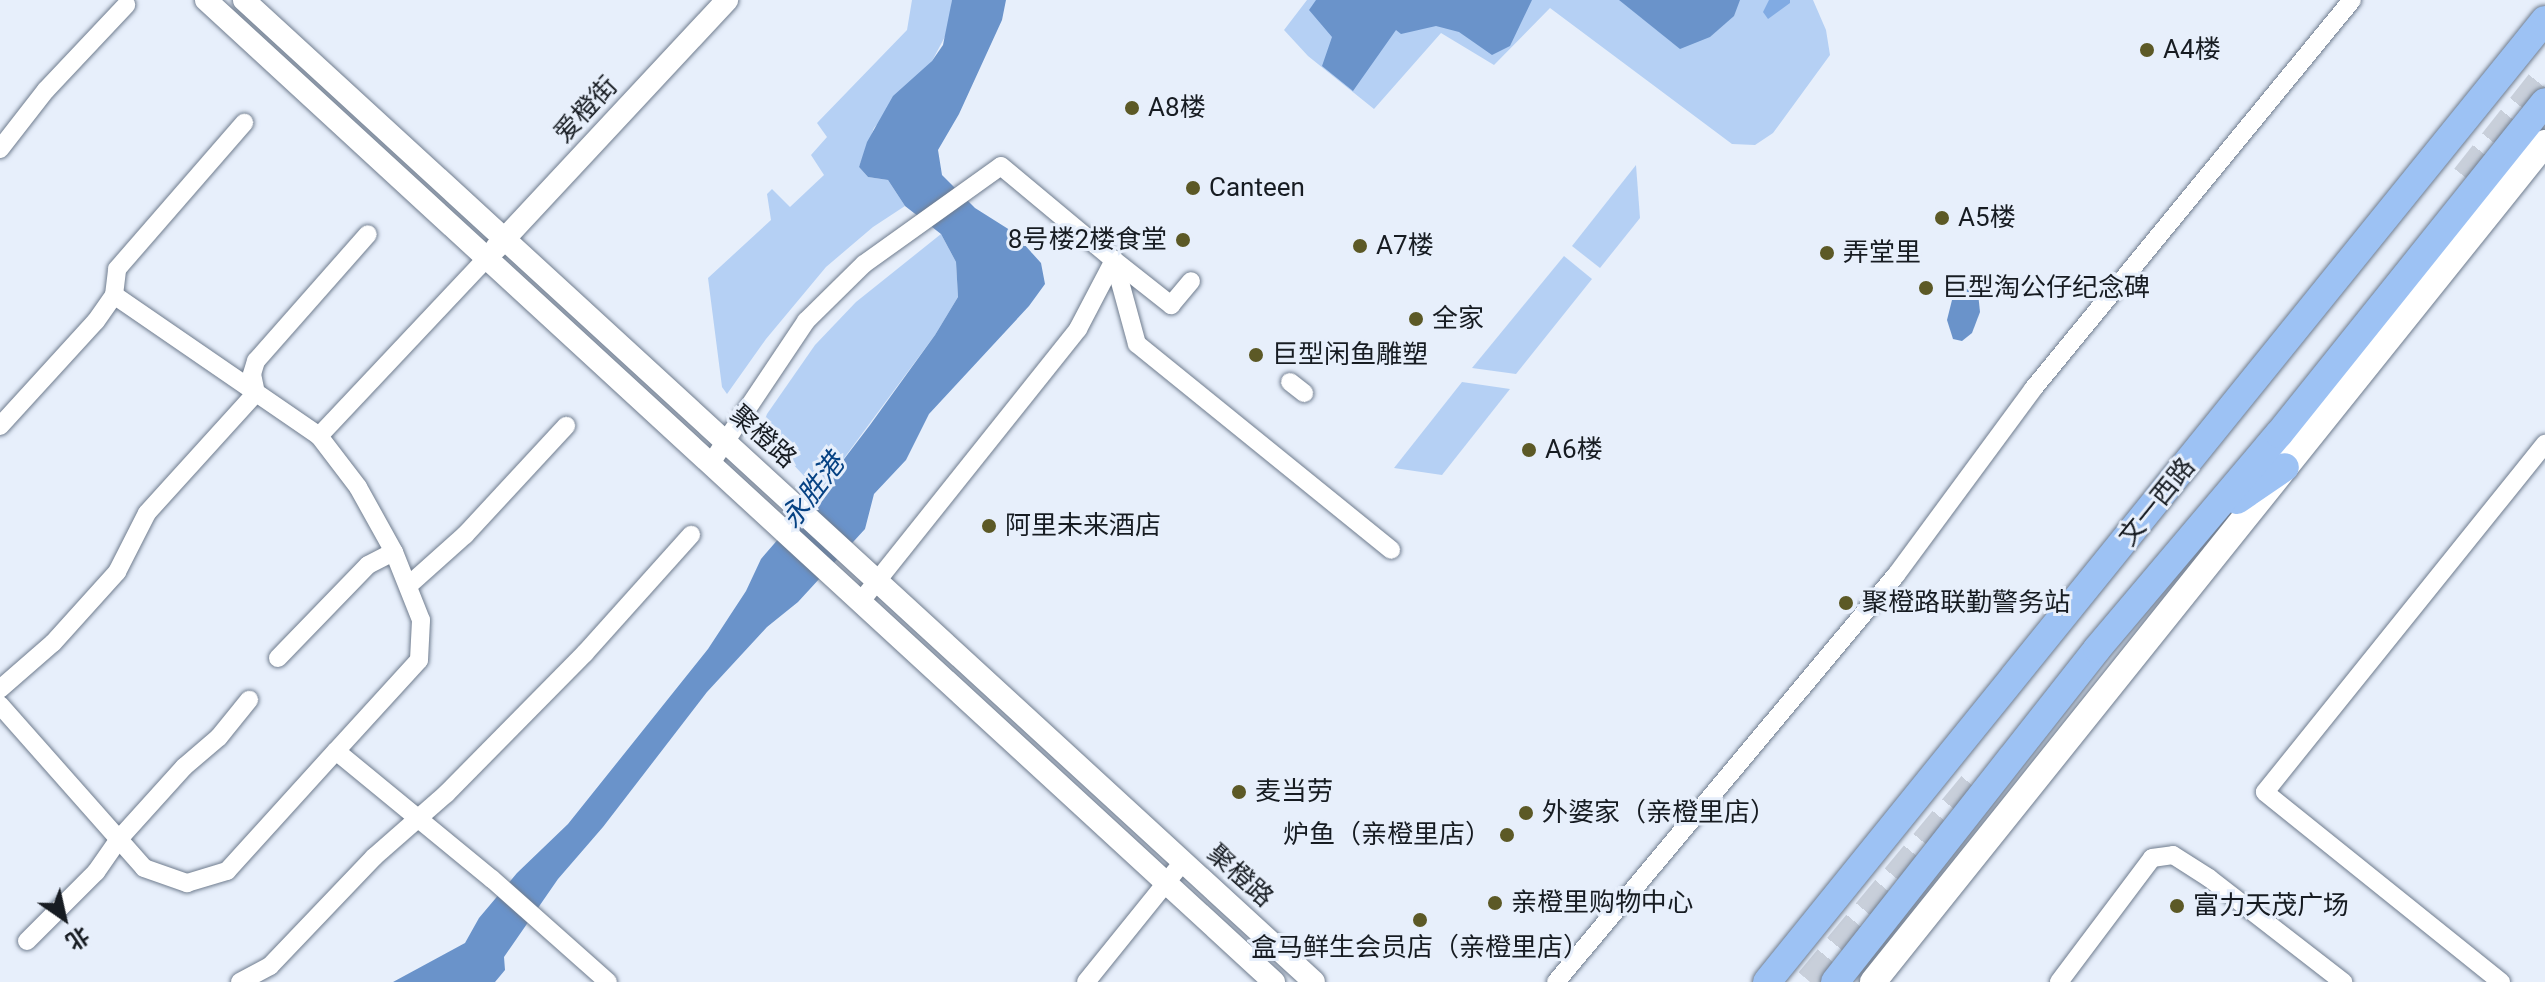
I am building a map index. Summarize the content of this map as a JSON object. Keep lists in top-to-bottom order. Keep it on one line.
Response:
{"streets":{"main road":["文一西路"],"street":["爱橙街","聚橙路"]},"crossings":[["爱橙街","聚橙路"]],"water":["永胜港"],"places":["A4楼","A8楼","Canteen","A5楼","8号楼2楼食堂","A7楼","弄堂里","巨型淘公仔纪念碑","全家","巨型闲鱼雕塑","A6楼","阿里未来酒店","聚橙路联勤警务站","麦当劳","外婆家（亲橙里店）","炉鱼（亲橙里店）","亲橙里购物中心","富力天茂广场","盒马鲜生会员店（亲橙里店）"],"north":"bottom right"}
